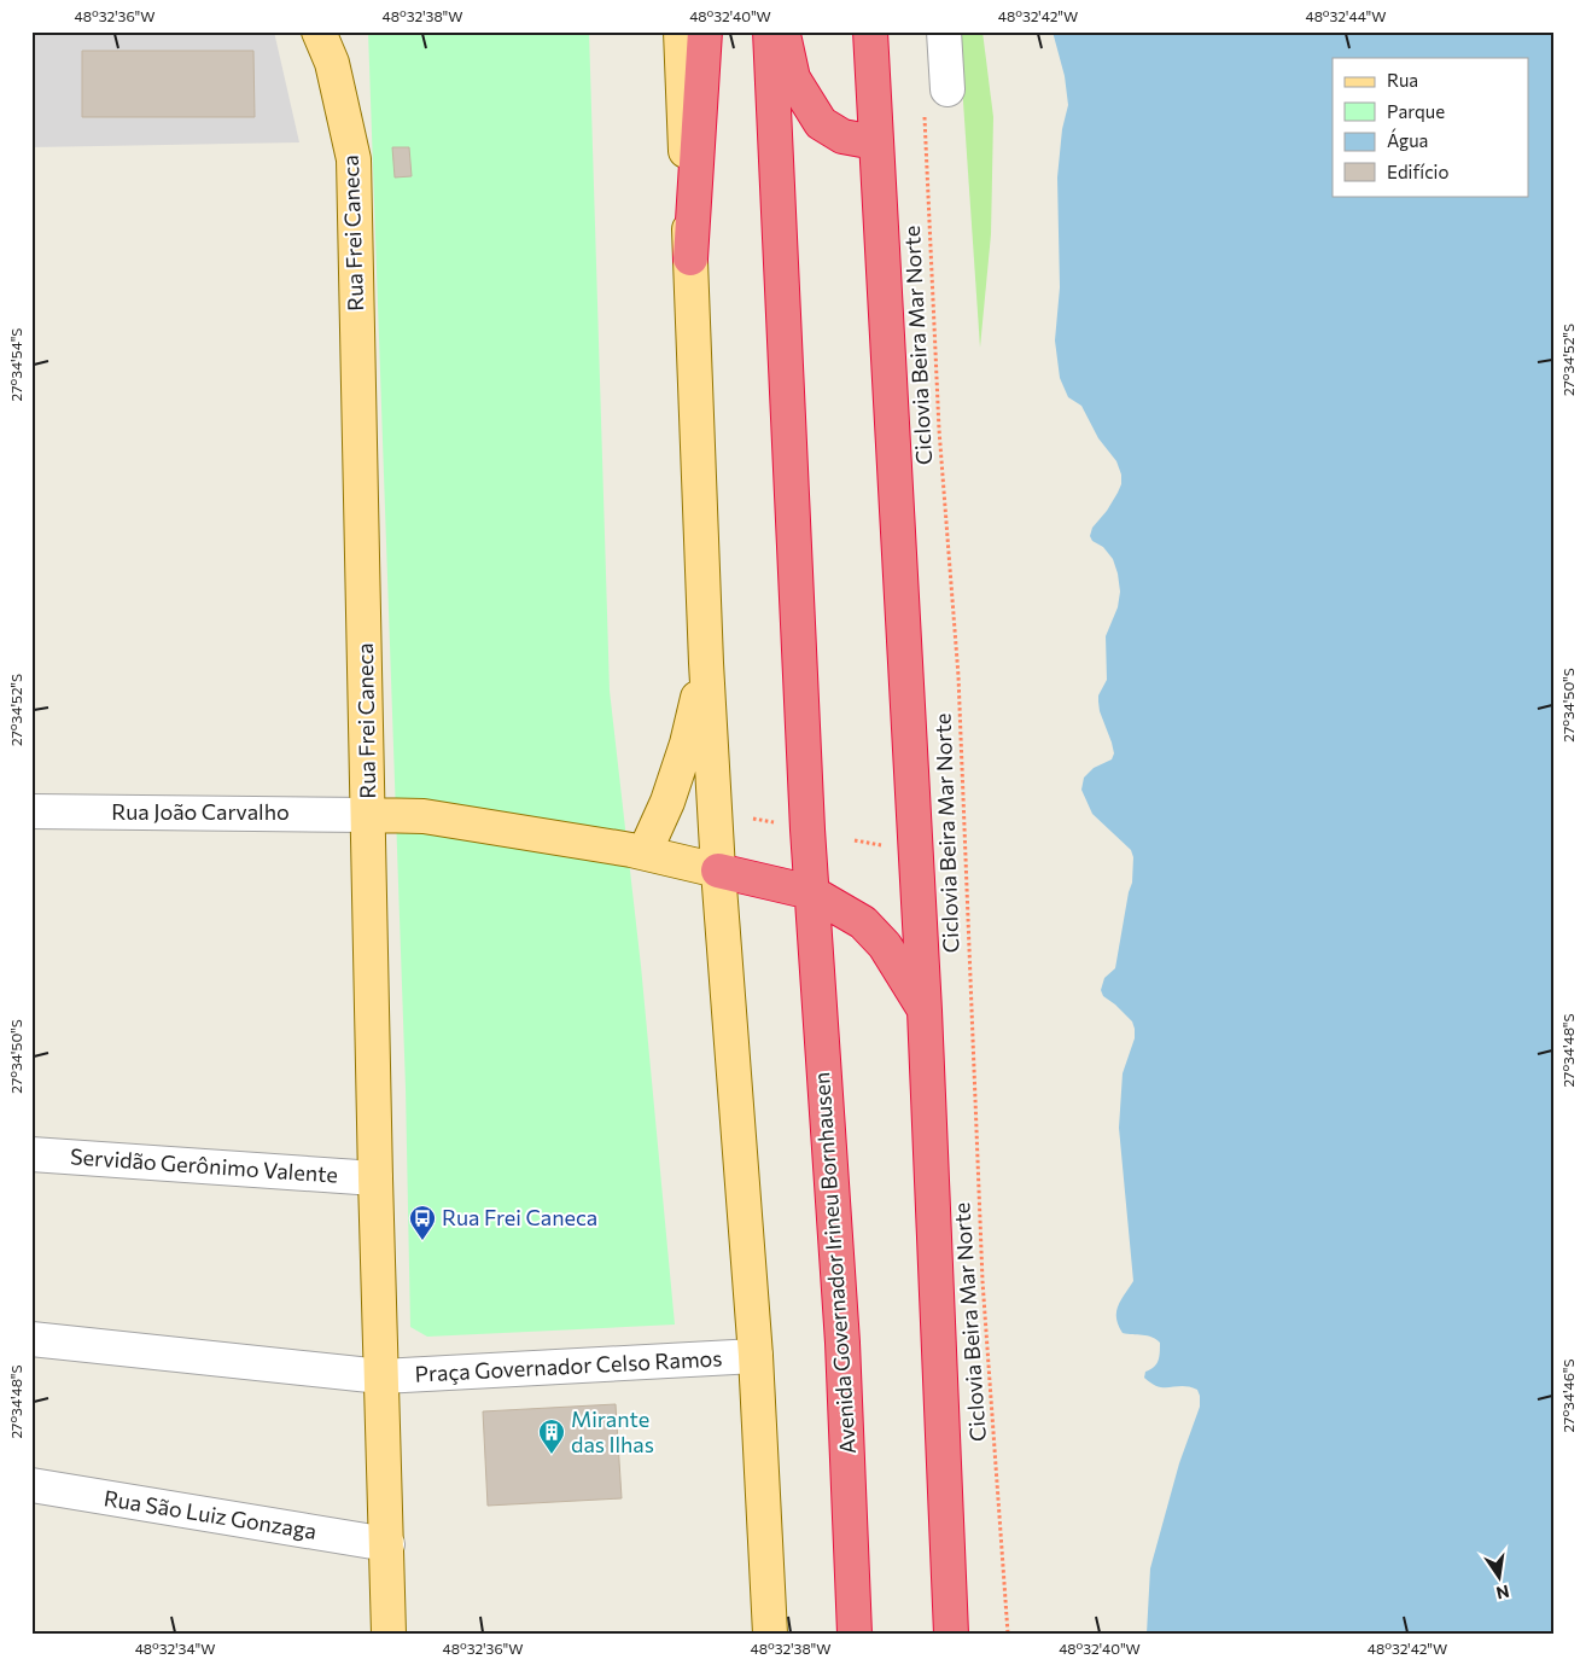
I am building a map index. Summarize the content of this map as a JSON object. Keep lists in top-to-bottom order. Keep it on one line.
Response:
{"streets":{"highway":["Avenida Governador Irineu Bornhausen"],"main road":["Rua Frei Caneca"],"street":["Rua João Carvalho","Servidão Gerônimo Valente","Praça Governador Celso Ramos","Rua São Luiz Gonzaga"],"path":["Ciclovia Beira Mar Norte"]},"crossings":[["Rua Frei Caneca","Rua João Carvalho"],["Rua Frei Caneca","Servidão Gerônimo Valente"],["Rua Frei Caneca","Praça Governador Celso Ramos"],["Rua Frei Caneca","Rua São Luiz Gonzaga"]],"places":{"bus stop":["Rua Frei Caneca"],"building":["Mirante das Ilhas"]},"legend":["Rua","Parque","Água","Edifício"],"north":"bottom","coordinates":["48°32'36\"W","48°32'38\"W","48°32'40\"W","48°32'42\"W","48°32'44\"W","27°34'52\"S","27°34'54\"S","27°34'50\"S","27°34'48\"S","27°34'46\"S","48°32'34\"W"]}
